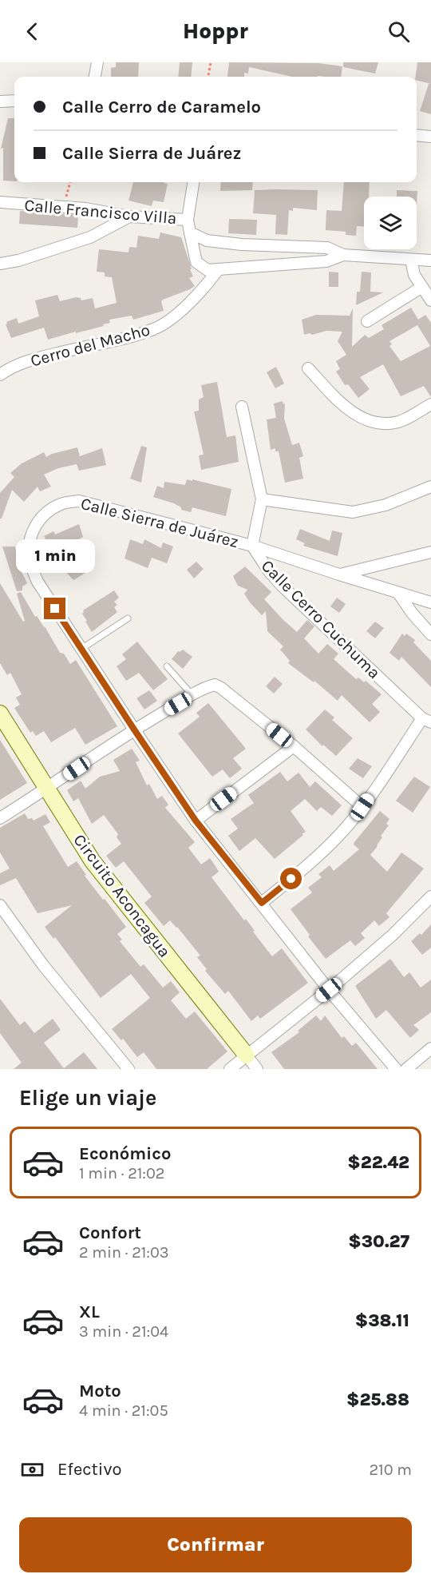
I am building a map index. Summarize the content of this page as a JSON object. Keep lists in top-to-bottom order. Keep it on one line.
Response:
{"streets":{"street":["Calle Francisco Villa","Cerro del Macho","Calle Sierra de Juárez","Calle Cerro Cuchuma","Circuito Aconcagua"]},"crossings":[["Calle Francisco Villa","Cerro del Macho"],["Calle Sierra de Juárez","Calle Cerro Cuchuma"]],"page":{"header":"Hoppr","banner":["Calle Cerro de Caramelo","Calle Sierra de Juárez"],"bubble":"1 min","heading":"Elige un viaje","list":[{"name":"Económico","note":"1 min · 21:02","value":"$22.42"},{"name":"Confort","note":"2 min · 21:03","value":"$30.27"},{"name":"XL","note":"3 min · 21:04","value":"$38.11"},{"name":"Moto","note":"4 min · 21:05","value":"$25.88"}],"pay":["Efectivo","210 m"],"buttons":"Confirmar"}}
